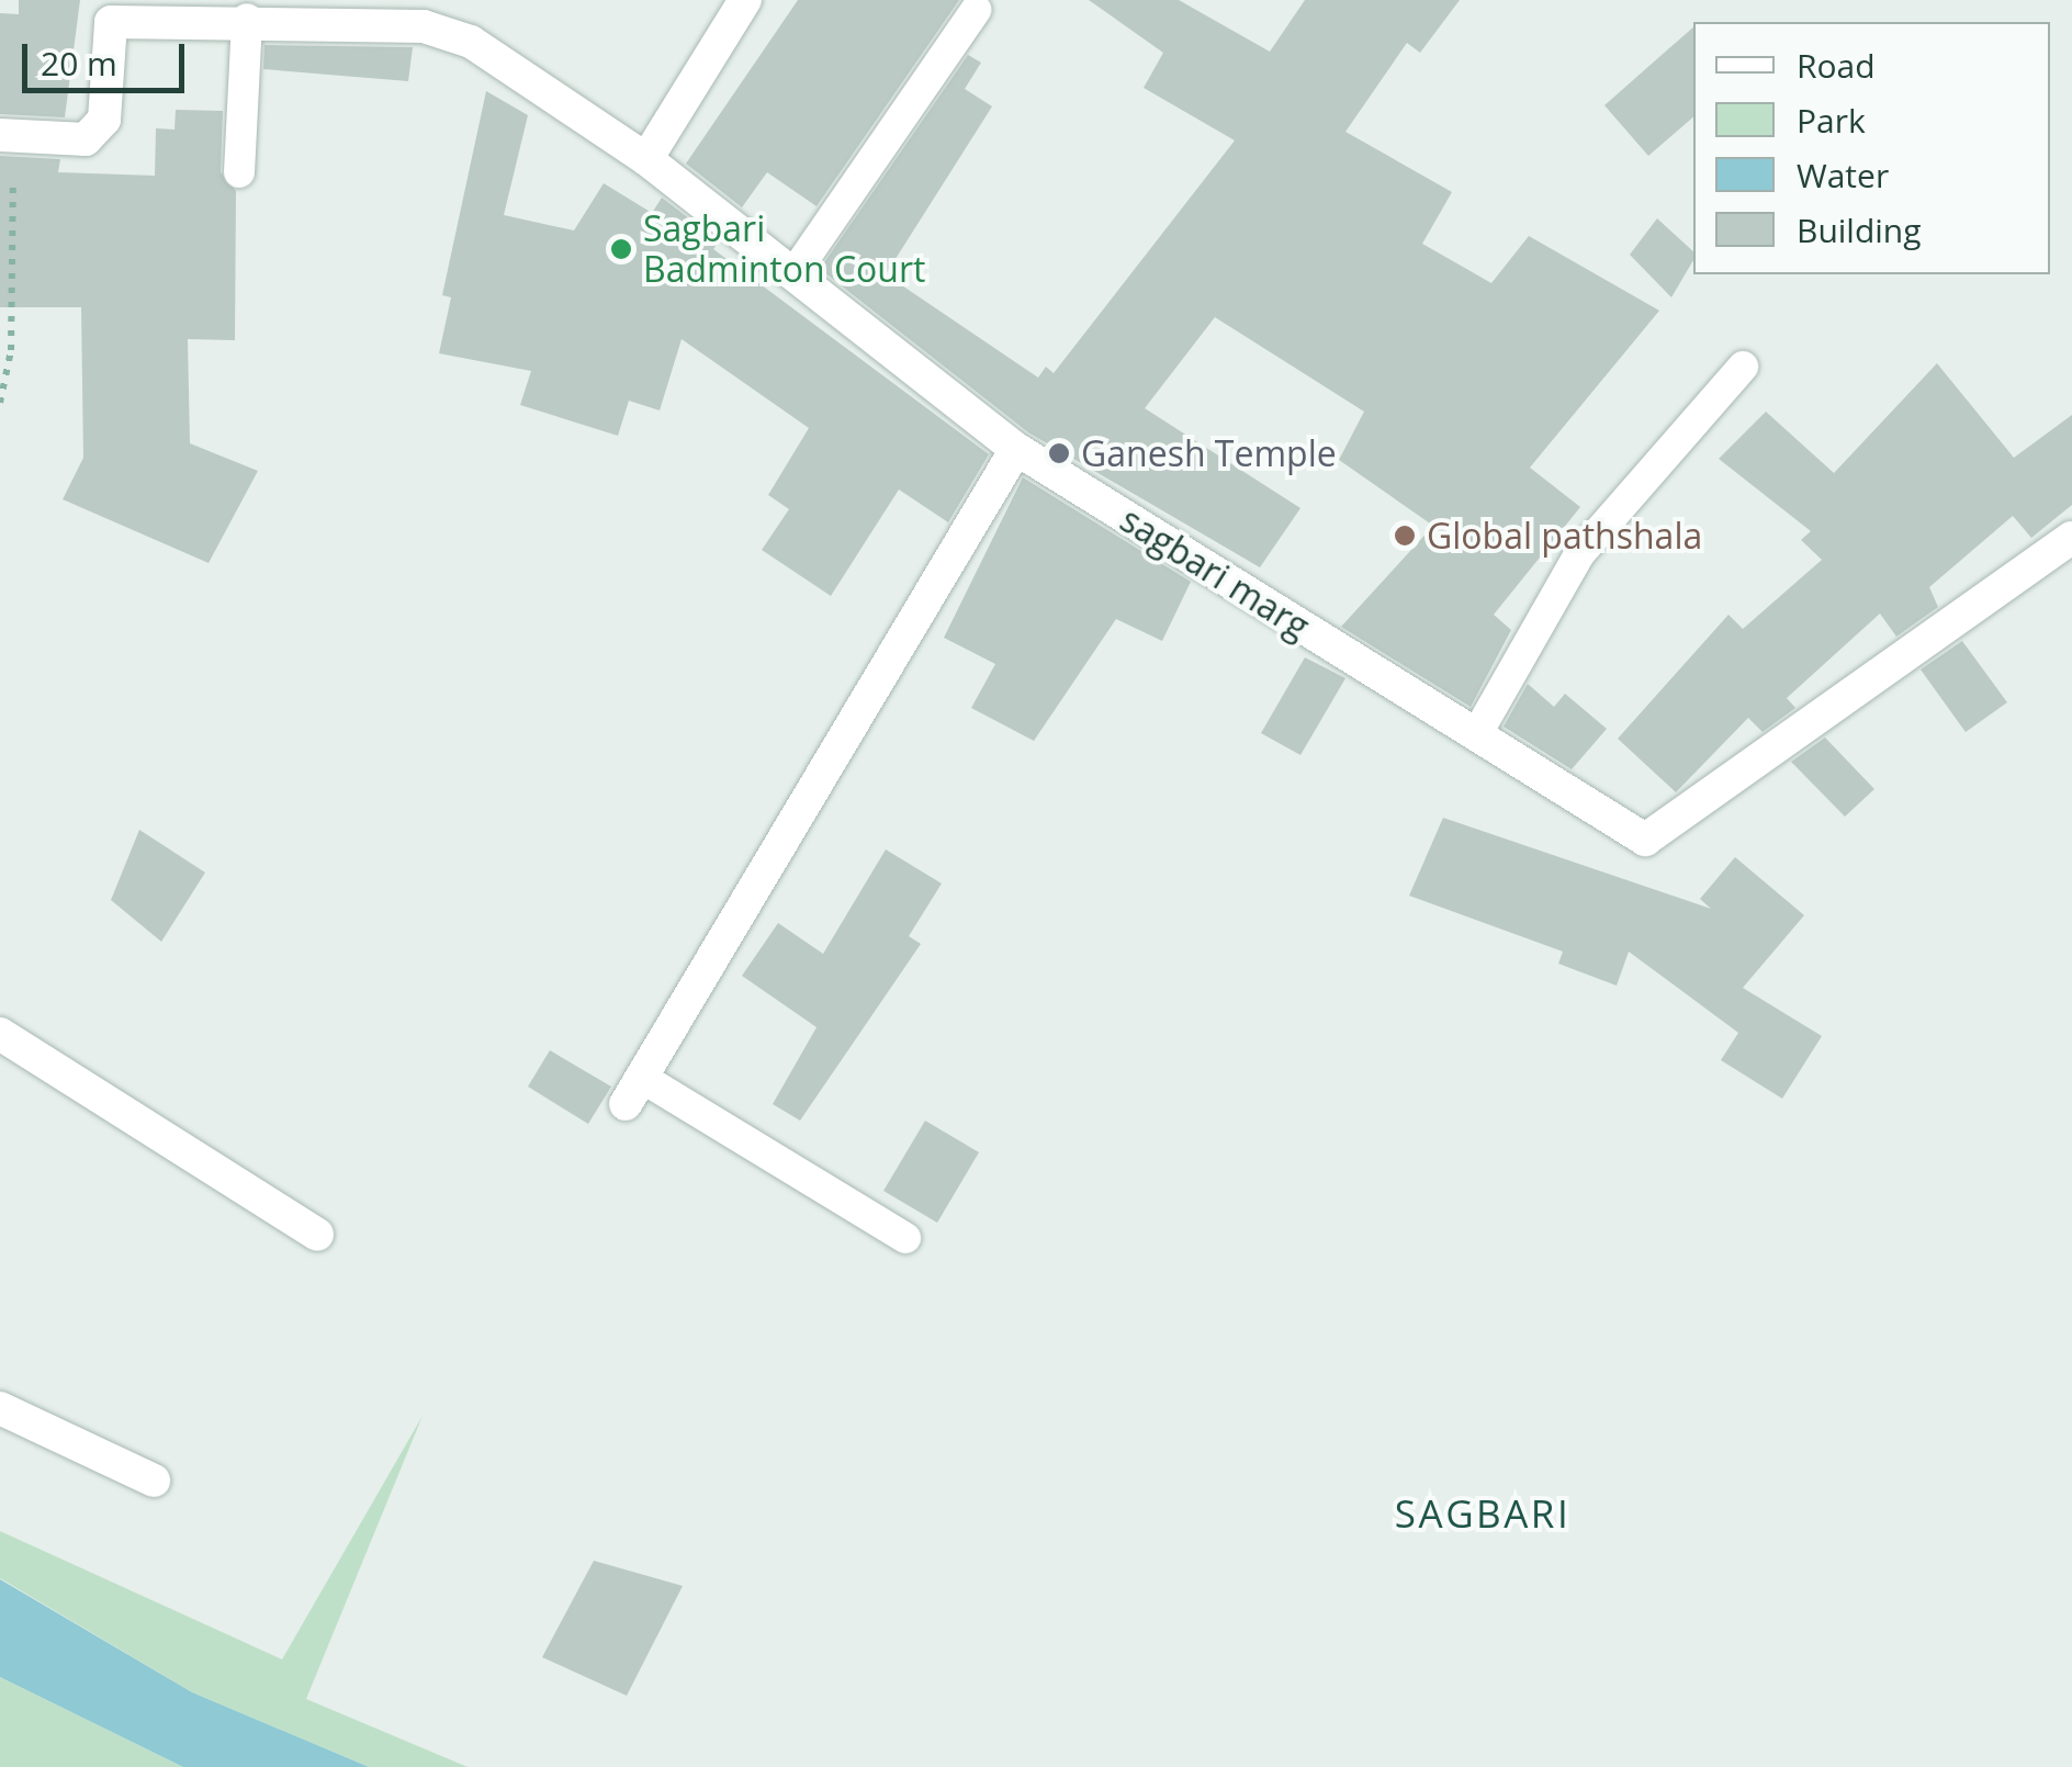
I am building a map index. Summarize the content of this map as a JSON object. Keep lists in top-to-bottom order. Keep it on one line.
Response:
{"streets":{"street":["sagbari marg"]},"districts":["SAGBARI"],"places":["Sagbari Badminton Court","Ganesh Temple","Global pathshala"],"legend":["Road","Park","Water","Building"],"scale_bar":"20 m"}
